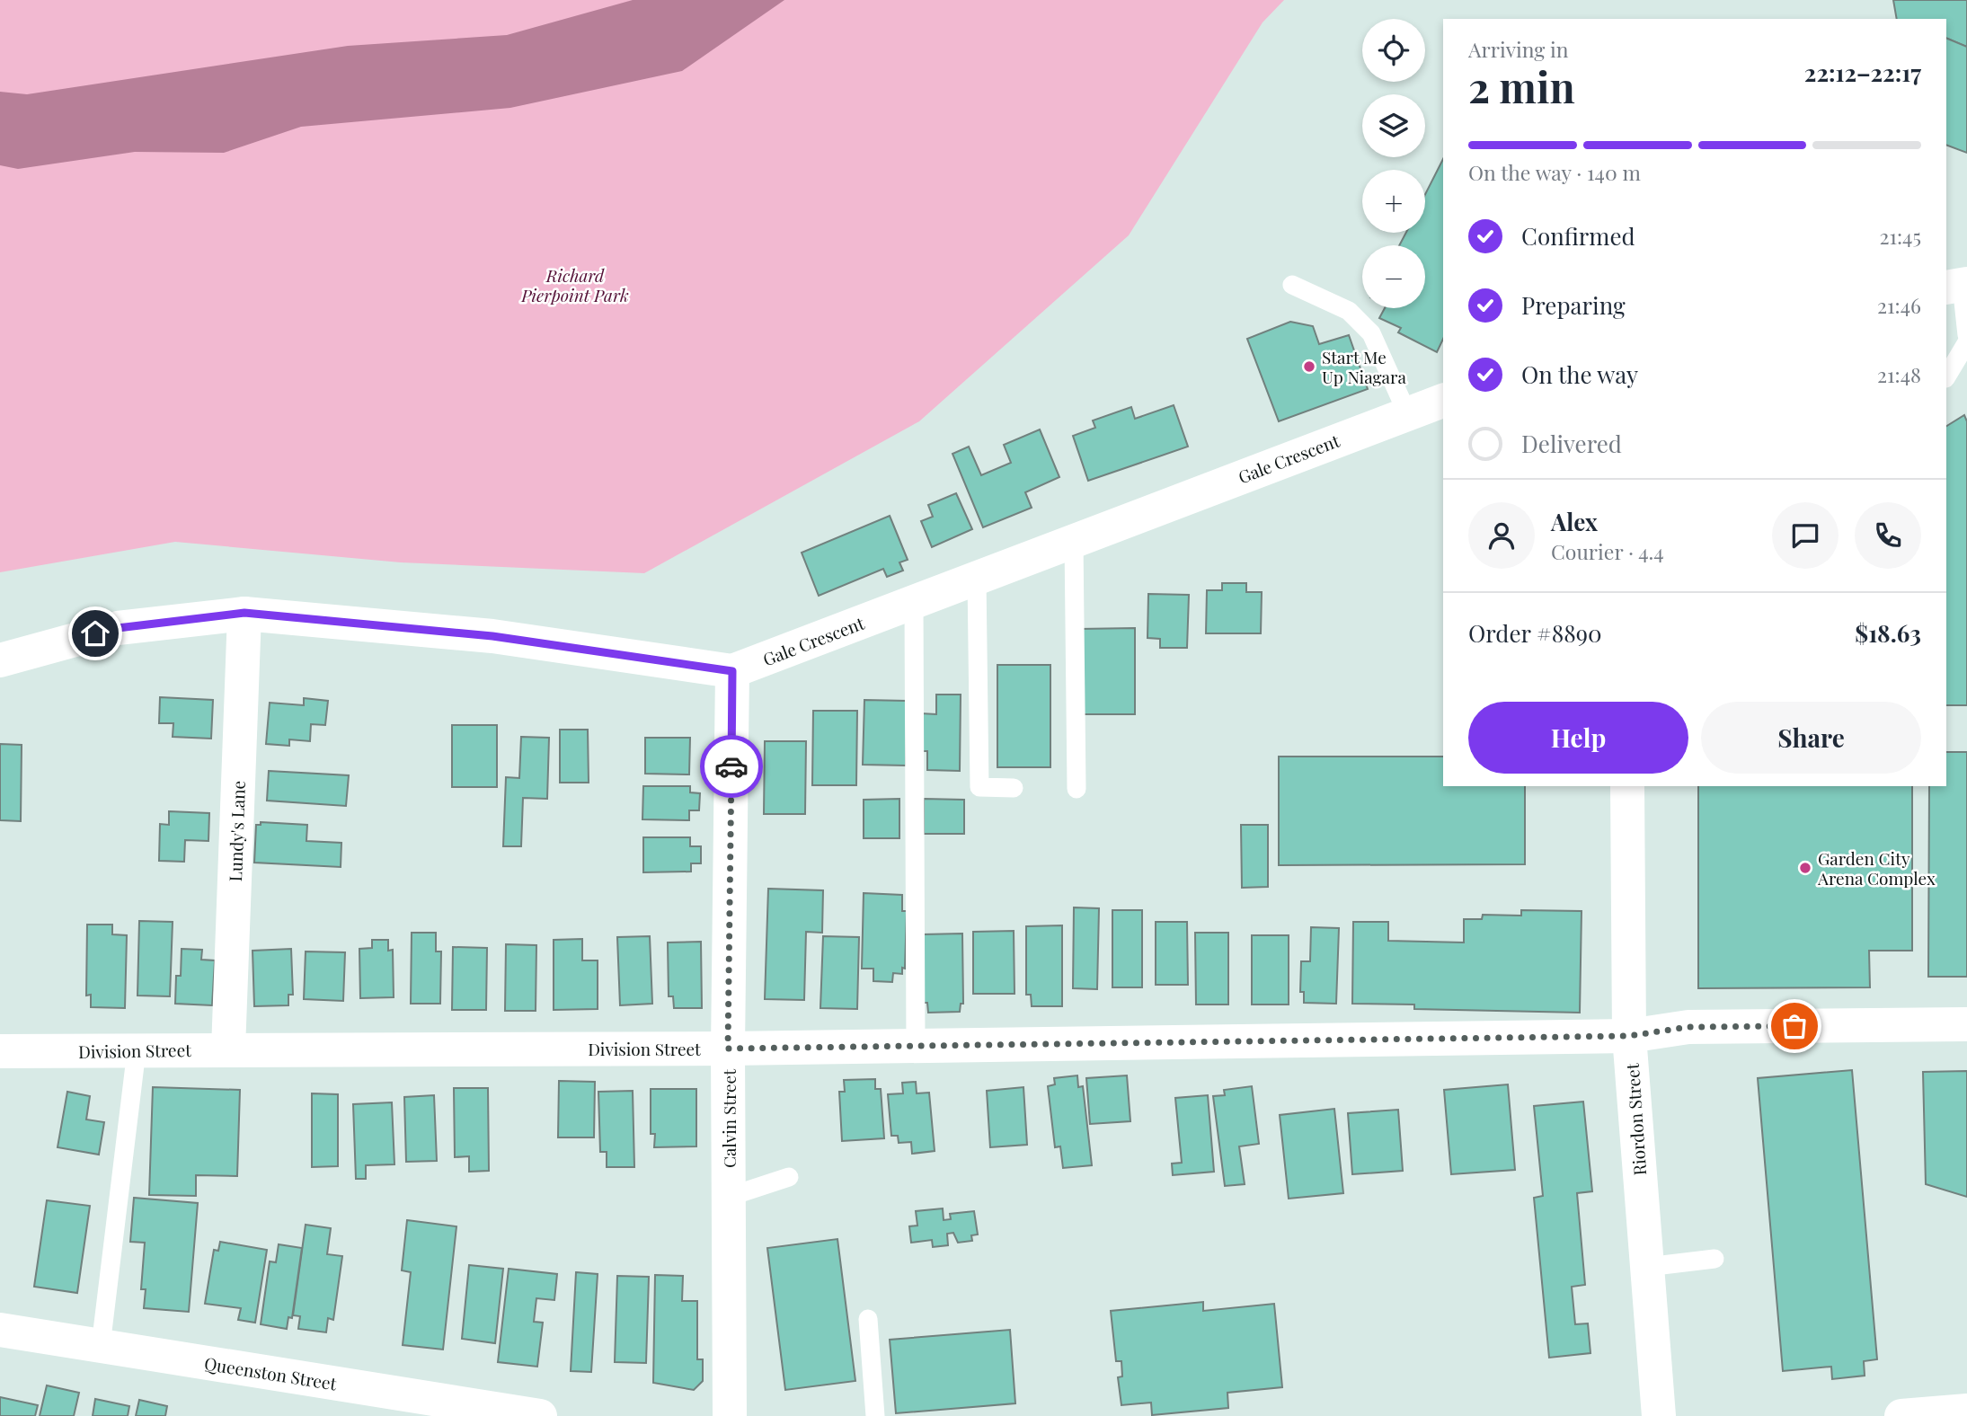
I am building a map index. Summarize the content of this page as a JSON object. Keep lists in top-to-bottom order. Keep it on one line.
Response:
{"streets":{"street":["Gale Crescent","Lundy's Lane","Division Street","Calvin Street","Riordon Street","Queenston Street"]},"crossings":[["Gale Crescent","Lundy's Lane"],["Gale Crescent","Calvin Street"],["Lundy's Lane","Division Street"],["Division Street","Calvin Street"],["Division Street","Riordon Street"]],"parks":["Richard Pierpoint Park"],"places":["Start Me Up Niagara","Garden City Arena Complex"],"page":{"map_buttons":["+","−"],"heading":["2 min","Arriving in","22:12–22:17"],"panel":["Alex","Courier · 4.4","Order #8890","$18.63"],"bar":"On the way · 140 m","list":[["Confirmed","21:45"],["Preparing","21:46"],["On the way","21:48"],"Delivered"],"buttons":["Help","Share"]}}
